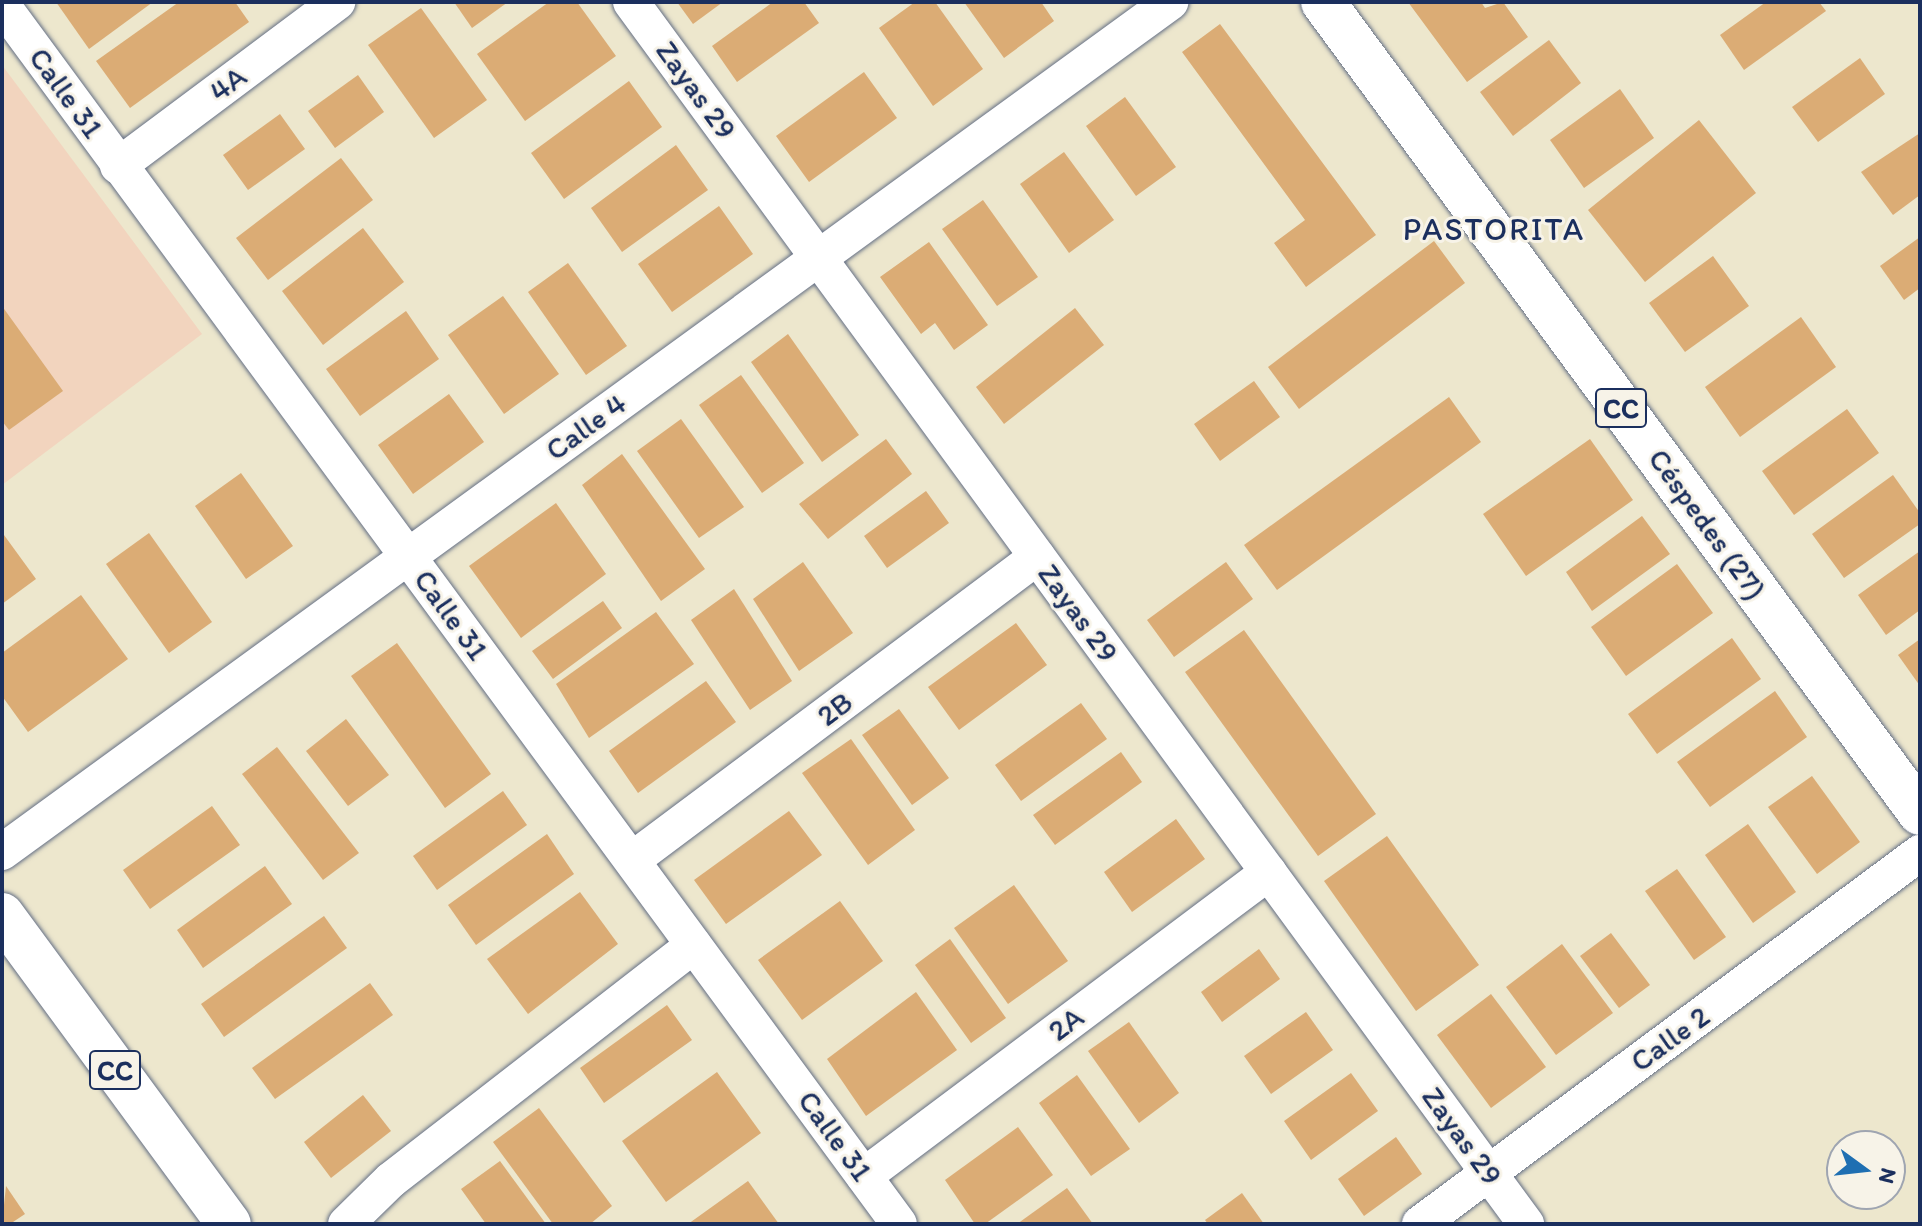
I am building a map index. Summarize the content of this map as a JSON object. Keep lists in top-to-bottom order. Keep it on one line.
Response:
{"streets":{"main road":["CC","Céspedes (27)"],"street":["4A","Zayas 29","Calle 31","Calle 4","2B","2A","Calle 2"]},"crossings":[["4A","Calle 31"],["Zayas 29","Calle 4"],["Zayas 29","2B"],["Zayas 29","2A"],["Zayas 29","Calle 2"],["Calle 31","Calle 4"],["Calle 31","2B"],["Calle 31","2A"]],"districts":["PASTORITA"],"north":"right"}
